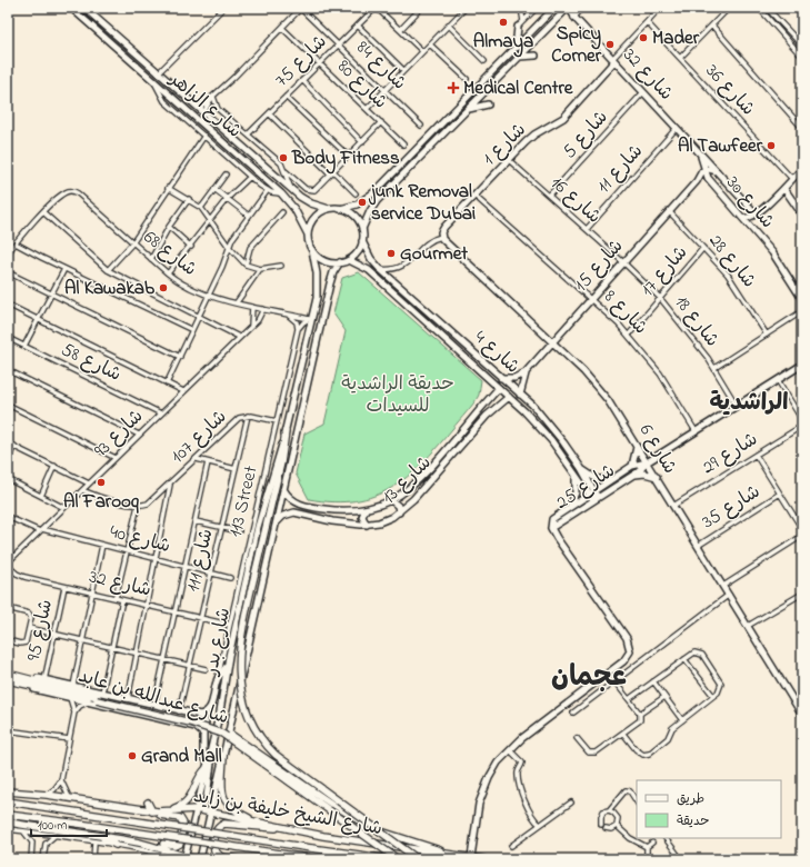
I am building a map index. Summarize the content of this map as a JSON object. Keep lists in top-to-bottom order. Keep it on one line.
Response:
{"streets":{"main road":["شارع بدر","شارع عبدالله بن عابد","شارع الشيخ خليفة بن زايد"],"street":["شارع 75","شارع 84","شارع 32","شارع 80","شارع 36","شارع الزاهر","شارع 5","شارع 1","شارع 11","شارع 16","شارع 30","شارع 68","شارع 28","شارع 15","شارع 17","شارع 8","شارع 18","شارع 4","شارع 58","شارع 93","شارع 107","شارع 6","شارع 29","شارع 13","شارع 25","113 Street","شارع 35","شارع 40","شارع 111","شارع 95"]},"crossings":[["شارع 75","شارع 84"],["شارع 75","شارع 80"],["شارع 32","شارع 5"],["شارع 32","شارع 1"],["شارع 32","شارع 11"],["شارع 32","شارع 30"],["شارع 32","شارع 15"],["شارع 32","شارع 107"],["شارع 32","113 Street"],["شارع 32","شارع 111"],["شارع 32","شارع 95"],["شارع الزاهر","شارع 4"],["شارع الزاهر","شارع بدر"],["شارع 5","شارع 16"],["شارع 1","شارع 16"],["شارع 1","شارع 8"],["شارع 1","شارع 6"],["شارع 11","شارع 16"],["شارع 16","شارع 15"],["شارع 16","شارع 18"],["شارع 30","شارع 15"],["شارع 68","شارع 93"],["شارع 68","شارع بدر"],["شارع 28","شارع 15"],["شارع 28","شارع 17"],["شارع 15","شارع 8"],["شارع 15","شارع 18"],["شارع 15","شارع 4"],["شارع 15","شارع 6"],["شارع 17","شارع 8"],["شارع 17","شارع 18"],["شارع 8","شارع 25"],["شارع 18","شارع 25"],["شارع 4","شارع 13"],["شارع 4","شارع 25"],["شارع 4","شارع بدر"],["شارع 58","شارع 93"],["شارع 93","شارع 40"],["شارع 107","113 Street"],["شارع 107","شارع 40"],["شارع 107","شارع 111"],["شارع 107","شارع عبدالله بن عابد"],["شارع 6","شارع 29"],["شارع 6","شارع 25"],["شارع 6","شارع 35"],["شارع 13","شارع بدر"],["113 Street","شارع عبدالله بن عابد"],["شارع 40","شارع 111"],["شارع 111","شارع عبدالله بن عابد"],["شارع 95","شارع عبدالله بن عابد"],["شارع بدر","شارع عبدالله بن عابد"],["شارع بدر","شارع الشيخ خليفة بن زايد"],["شارع عبدالله بن عابد","شارع الشيخ خليفة بن زايد"]],"districts":["الراشدية","عجمان"],"parks":["حديقة الراشدية للسيدات"],"places":{"other":["Almaya","Mader","Spicy Corner","Al Tawfeer","Body Fitness","junk Removal service Dubai","Gourmet","Al Kawakab","Al Farooq","Grand Mall"],"health":["Medical Centre"]},"legend":["طريق","حديقة"],"scale_bar":"100 m"}
